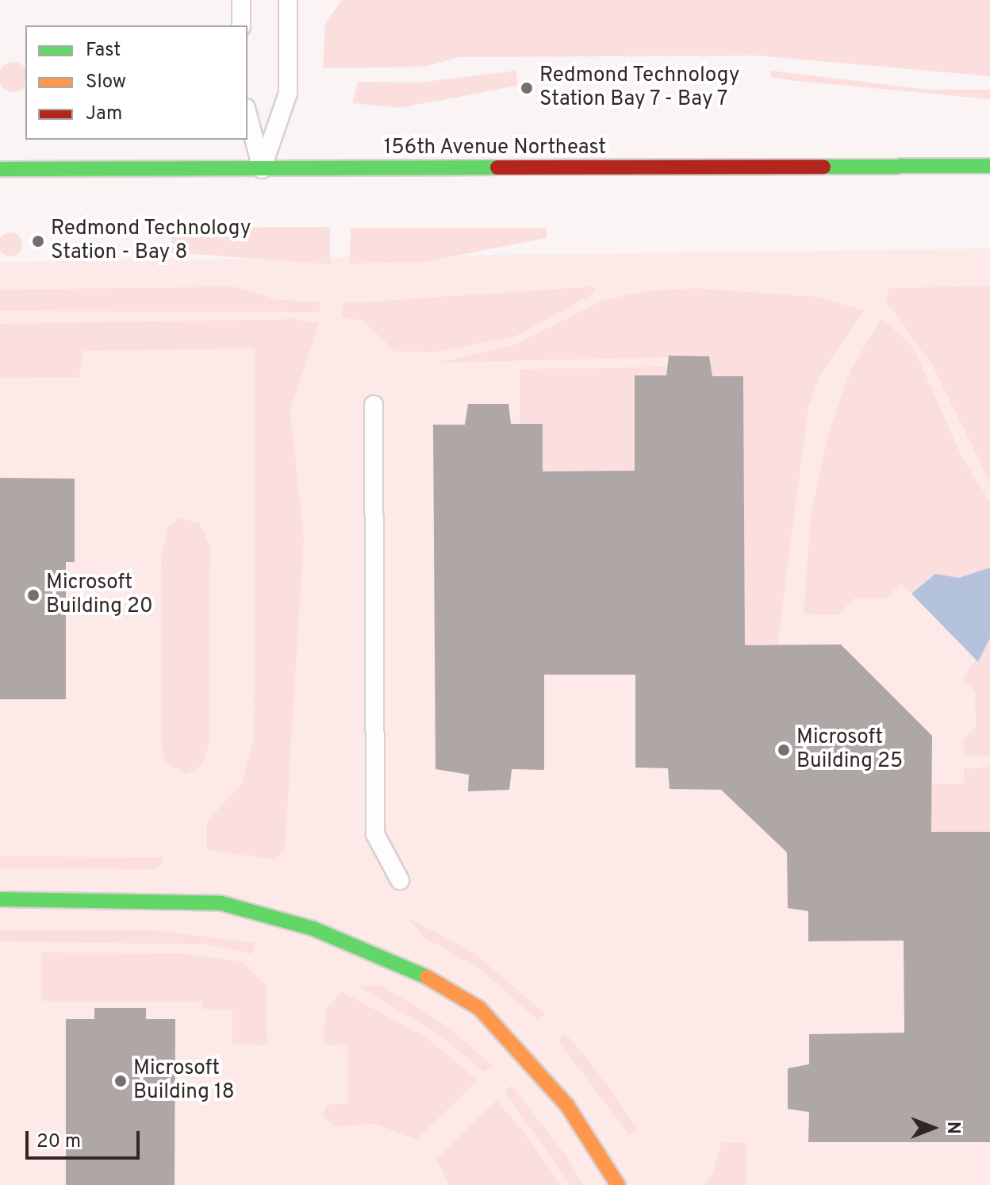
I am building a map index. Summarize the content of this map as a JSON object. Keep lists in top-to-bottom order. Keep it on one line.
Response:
{"streets":{"main road":["156th Avenue Northeast"]},"places":["Redmond Technology Station Bay 7 - Bay 7","Redmond Technology Station - Bay 8","Microsoft Building 20","Microsoft Building 25","Microsoft Building 18"],"legend":["Fast","Slow","Jam"],"scale_bar":"20 m","north":"right"}
